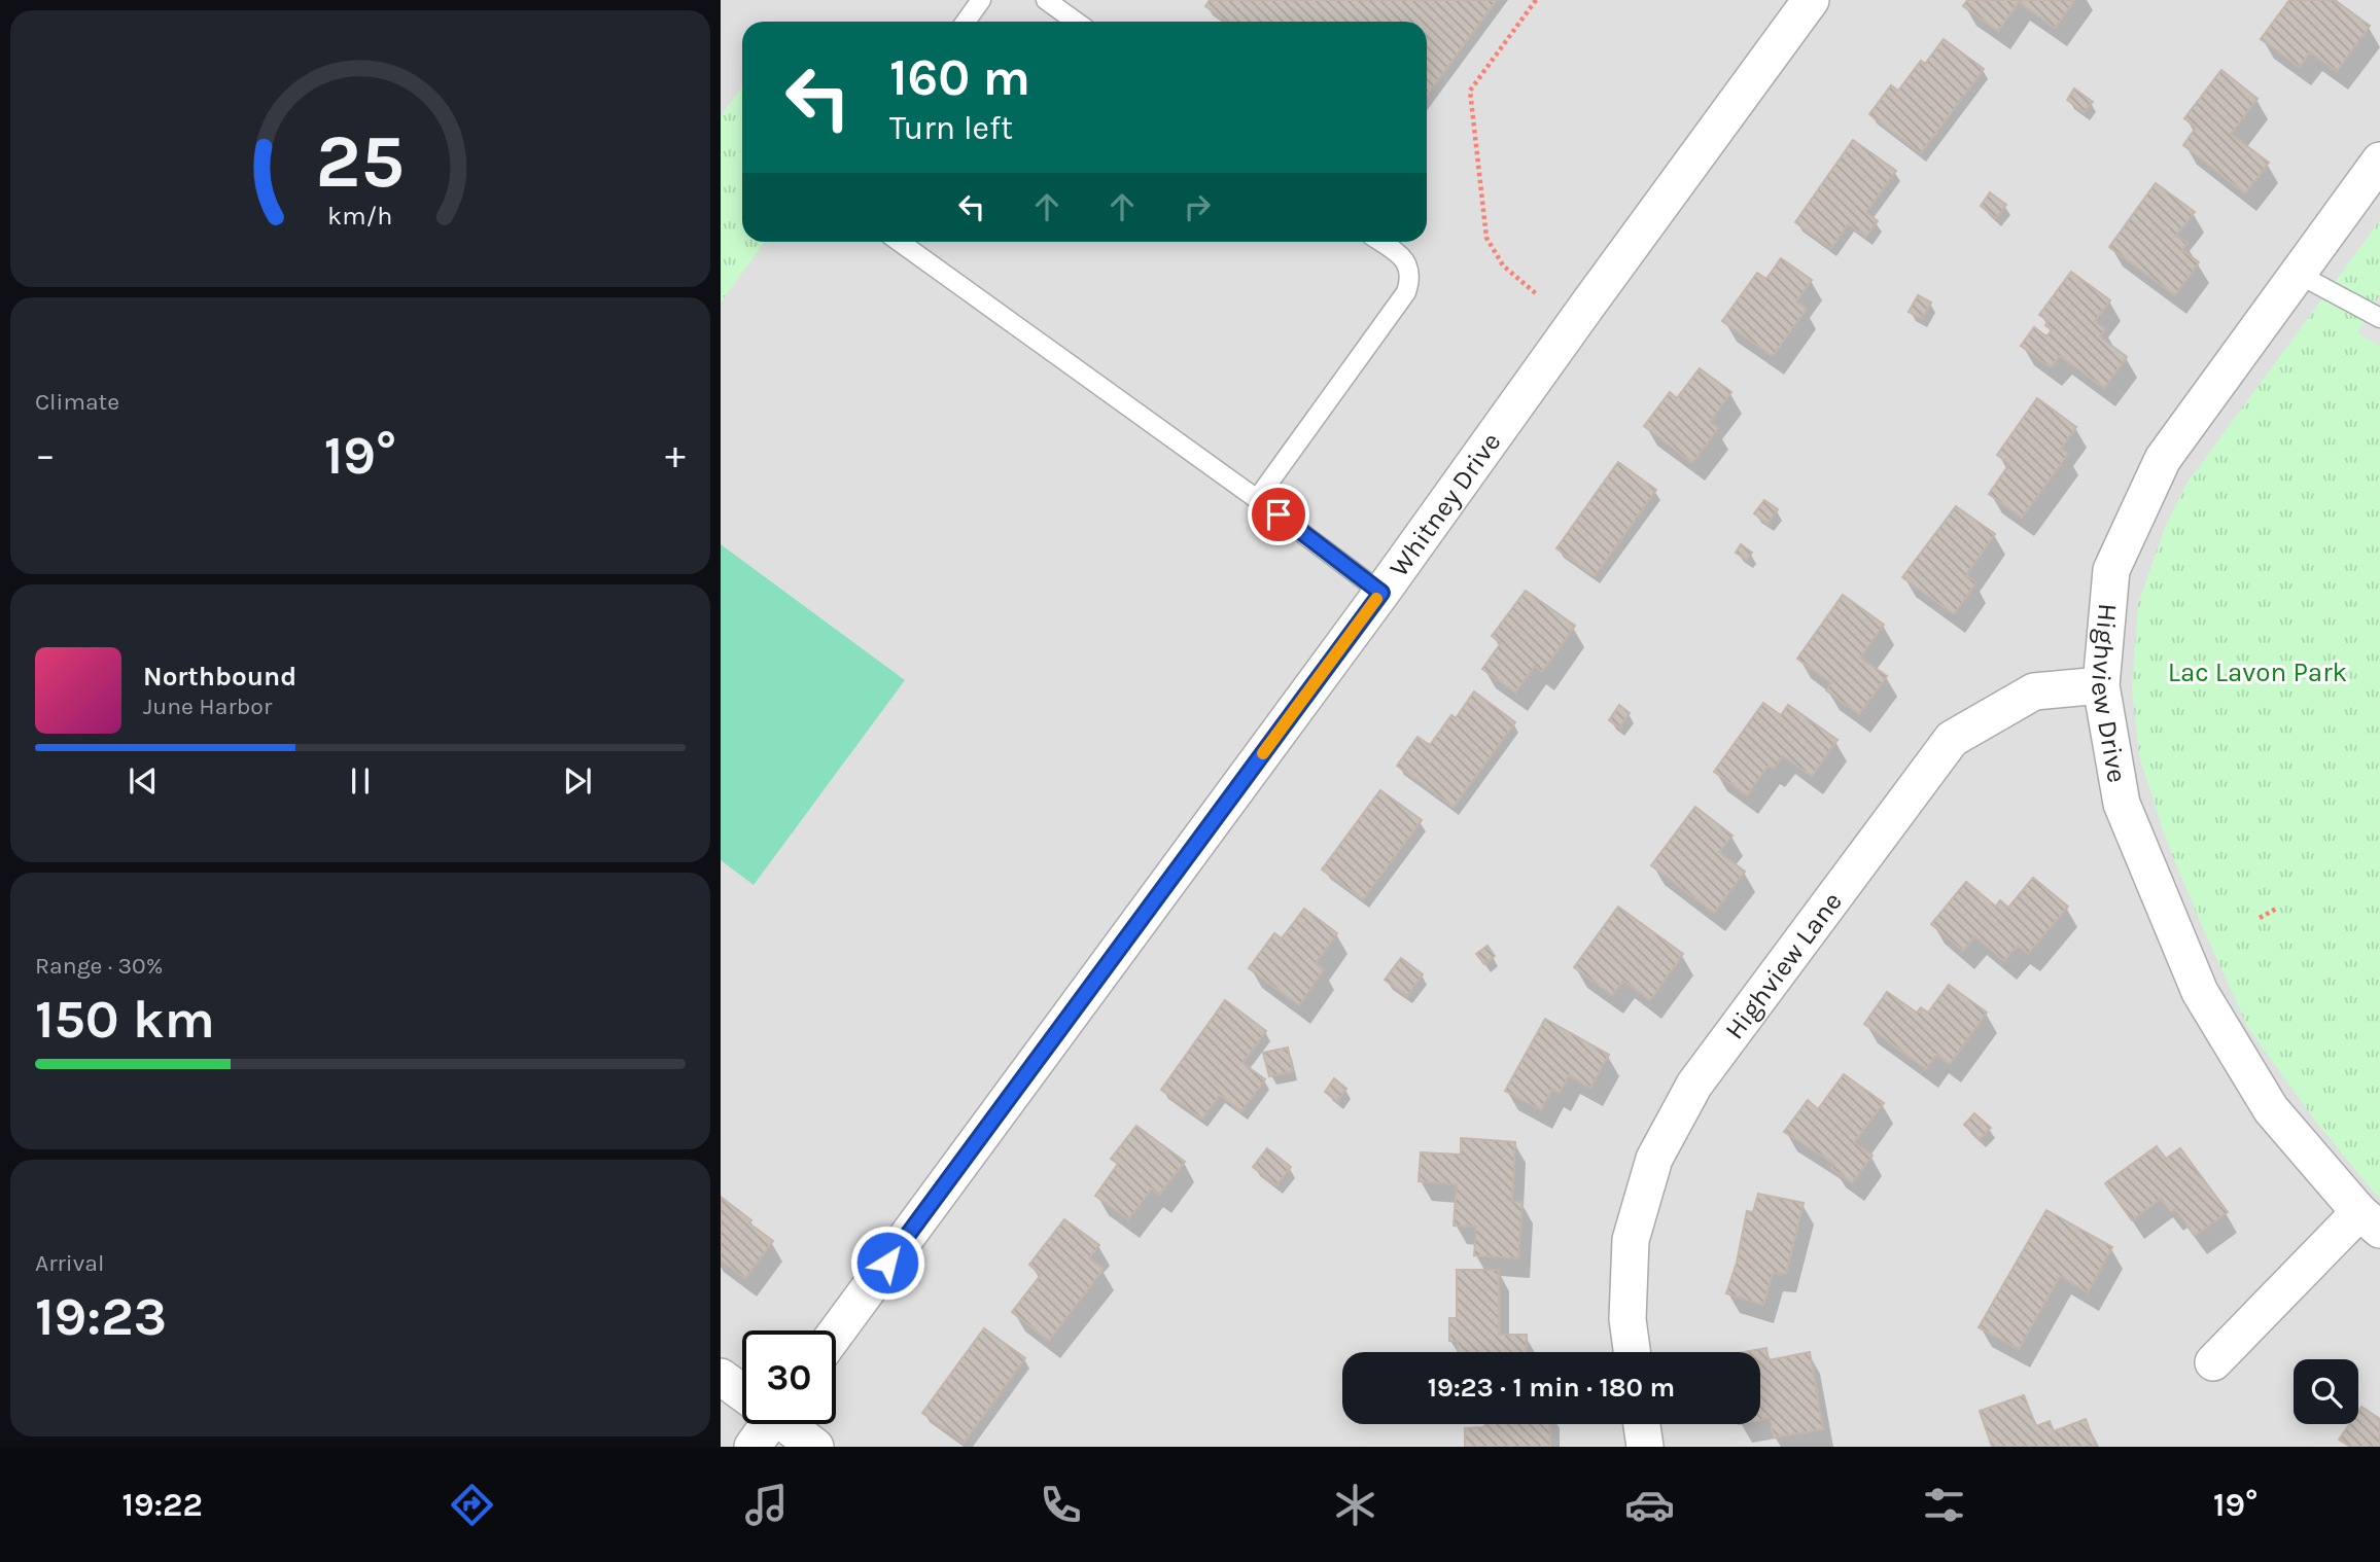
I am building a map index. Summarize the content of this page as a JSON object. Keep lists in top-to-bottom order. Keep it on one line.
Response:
{"streets":{"street":["Whitney Drive","Highview Drive","Highview Lane"]},"crossings":[["Highview Drive","Highview Lane"]],"parks":["Lac Lavon Park"],"page":{"turn":["160 m","Turn left"],"tile":["Climate",["Range · 30%","150 km"],["Arrival","19:23"]],"heat":["−","19°","+"],"song":["Northbound","June Harbor"],"limit":"30","trip":"19:23 · 1 min · 180 m","tabs":["19:22","19°"],"gauge":["25","km/h"]}}
